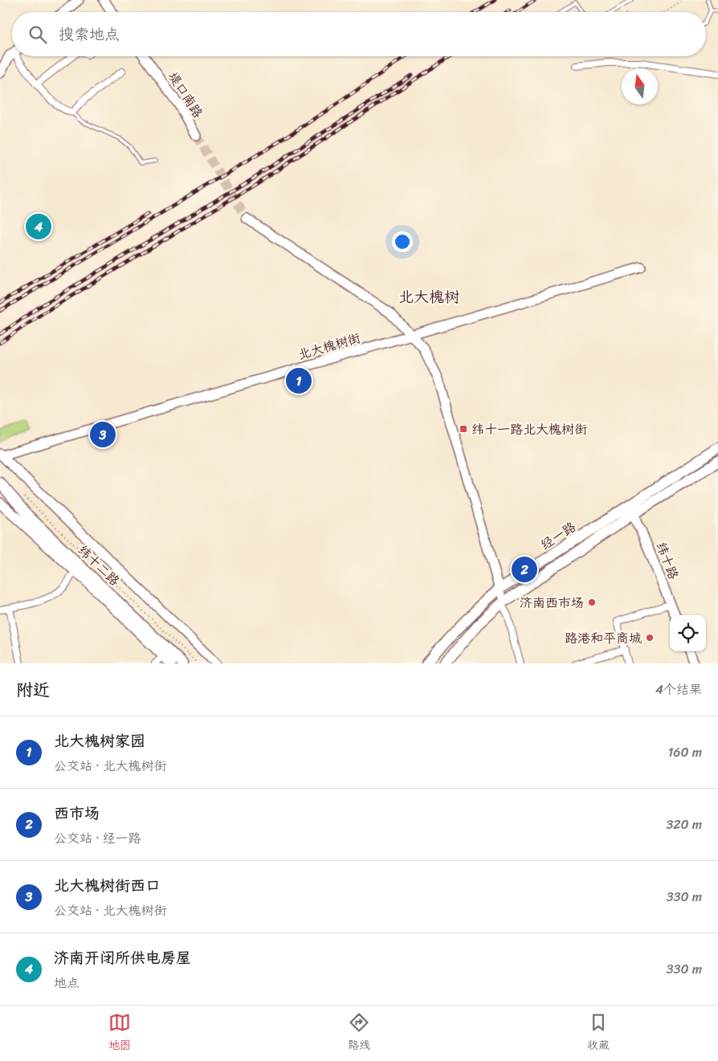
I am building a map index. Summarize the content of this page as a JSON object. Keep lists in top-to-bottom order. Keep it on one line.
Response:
{"streets":{"main road":["经一路","纬十二路"],"street":["堤口南路","北大槐树街","纬十路"]},"crossings":[["经一路","纬十路"]],"districts":["北大槐树"],"places":{"transit":["纬十一路北大槐树街"],"other":["济南西市场","路港和平商城"]},"north":"top","page":{"search":"搜索地点","pins":["4","1","3","2"],"heading":["附近","4个结果"],"list":[{"mark":"1","name":"北大槐树家园","note":"公交站 · 北大槐树街","value":"160 m"},{"mark":"2","name":"西市场","note":"公交站 · 经一路","value":"320 m"},{"mark":"3","name":"北大槐树街西口","note":"公交站 · 北大槐树街","value":"330 m"},{"mark":"4","name":"济南开闭所供电房屋","note":"地点","value":"330 m"}],"nav":["地图","路线","收藏"]}}
